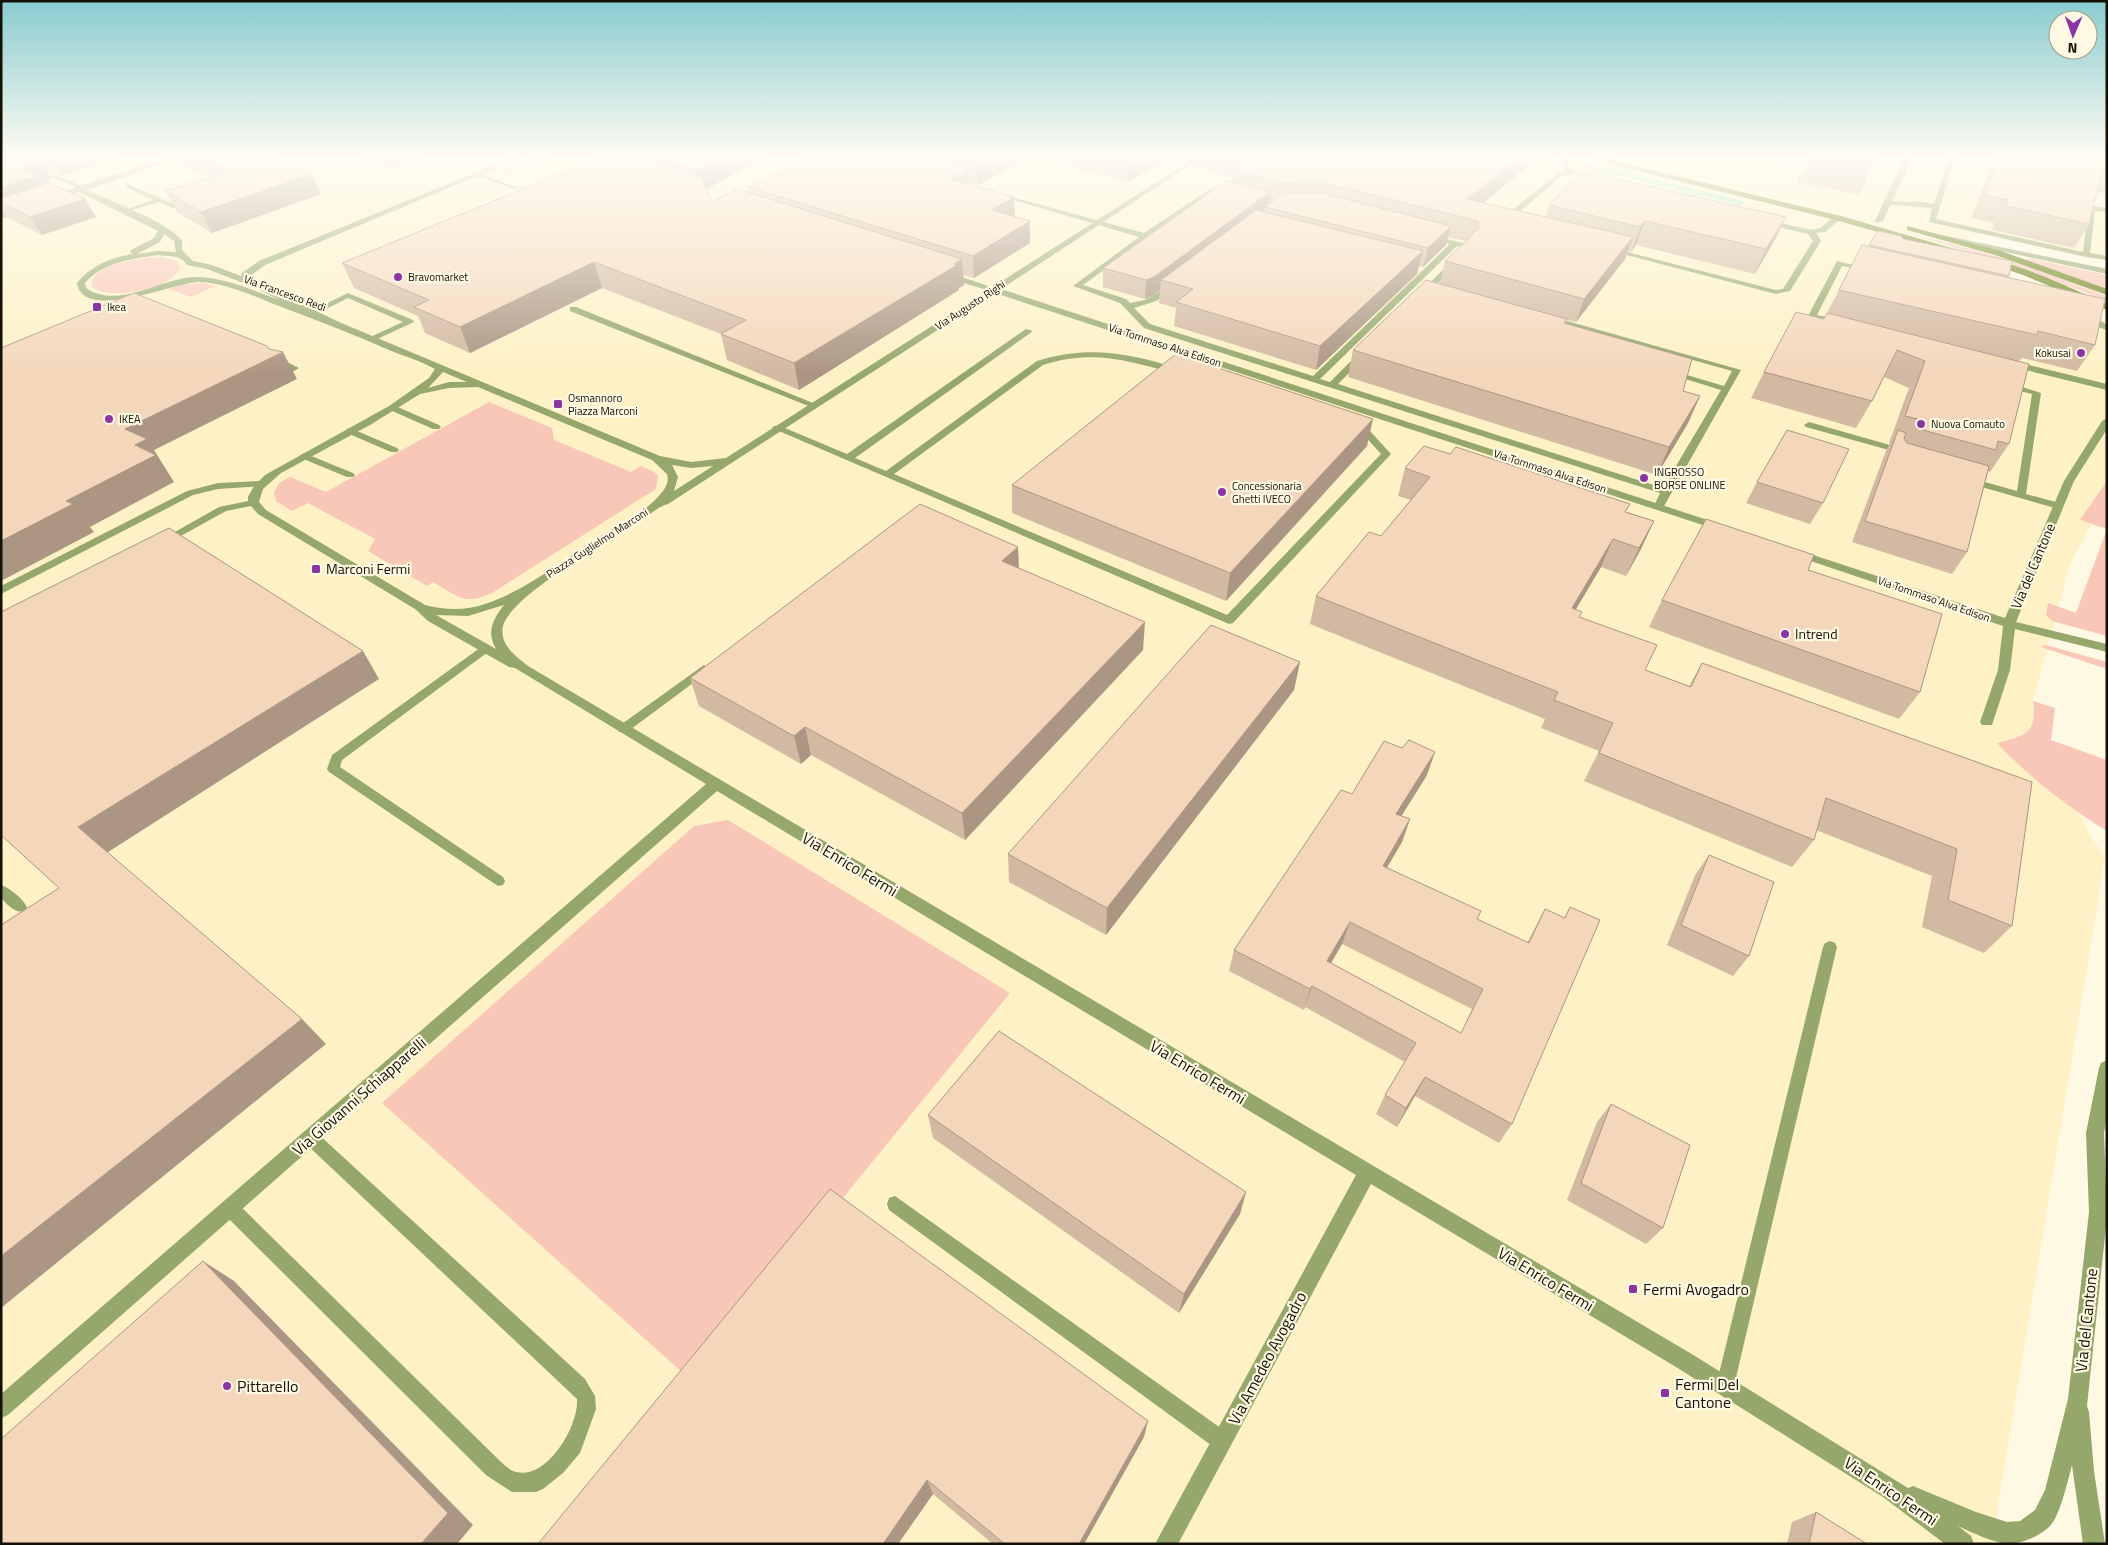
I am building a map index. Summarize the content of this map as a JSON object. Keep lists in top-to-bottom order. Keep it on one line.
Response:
{"streets":{"street":["Via Francesco Redi","Via Augusto Righi","Via Tommaso Alva Edison","Piazza Guglielmo Marconi","Via del Cantone","Via Enrico Fermi","Via Giovanni Schiapparelli","Via Amedeo Avogadro"]},"crossings":[["Via Francesco Redi","Piazza Guglielmo Marconi"],["Via Augusto Righi","Via Tommaso Alva Edison"],["Via Augusto Righi","Piazza Guglielmo Marconi"],["Via Tommaso Alva Edison","Via del Cantone"],["Piazza Guglielmo Marconi","Via Enrico Fermi"],["Via del Cantone","Via Enrico Fermi"],["Via Enrico Fermi","Via Giovanni Schiapparelli"],["Via Enrico Fermi","Via Amedeo Avogadro"]],"places":{"other":["Bravomarket","Kokusai","IKEA","Nuova Comauto","INGROSSO BORSE ONLINE","Concessionaria Ghetti IVECO","Intrend","Pittarello"],"transit":["Ikea","Osmannoro Piazza Marconi","Marconi Fermi","Fermi Avogadro","Fermi Del Cantone"]},"north":"bottom"}
